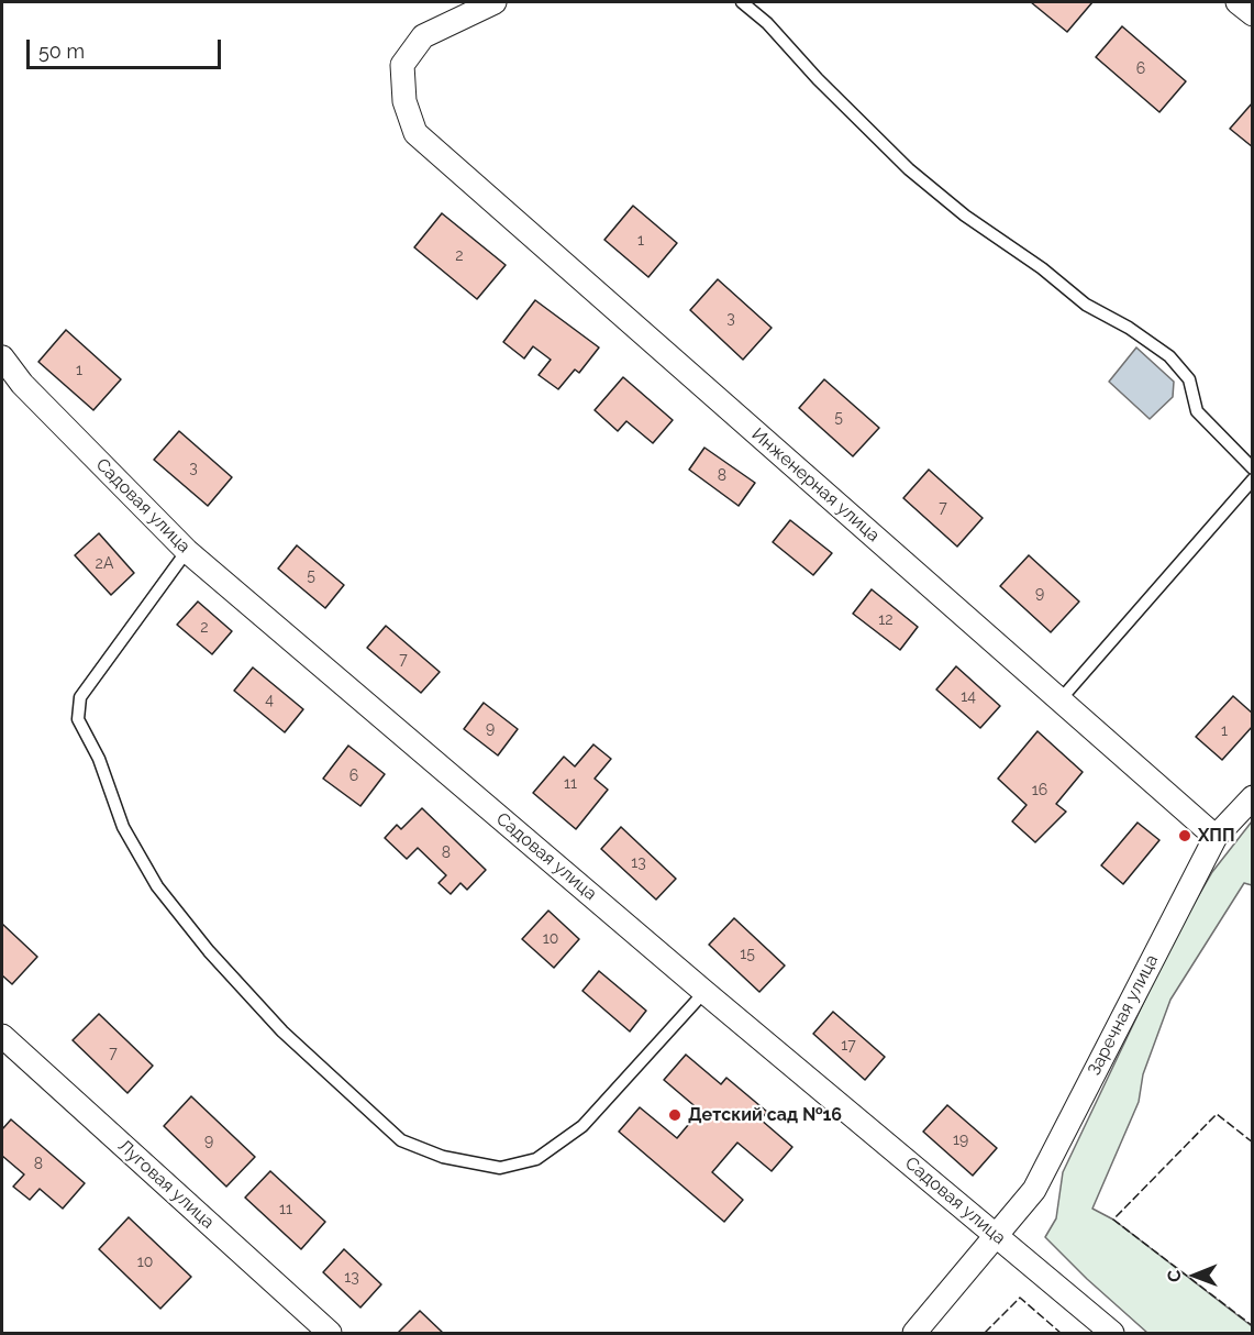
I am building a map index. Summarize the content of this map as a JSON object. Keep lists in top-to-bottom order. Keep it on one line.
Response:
{"streets":{"street":["Инженерная улица","Садовая улица","Заречная улица","Луговая улица"]},"crossings":[["Инженерная улица","Заречная улица"],["Садовая улица","Заречная улица"]],"places":["ХПП","Детский сад №16"],"house_numbers":["6","1","2","3","1","5","3","8","7","2А","5","9","12","2","7","14","4","9","1","6","11","16","8","13","10","15","17","7","19","9","8","11","10","13"],"scale_bar":"50 m","north":"left"}
